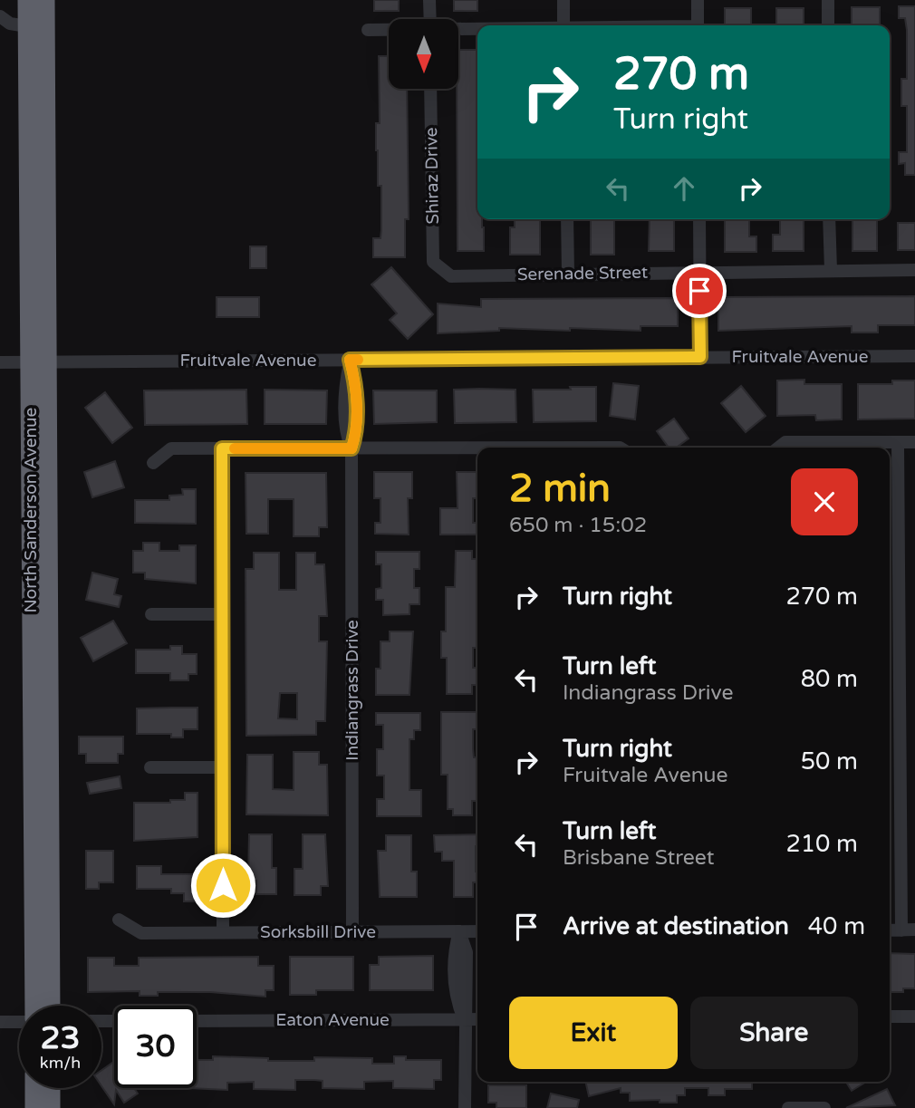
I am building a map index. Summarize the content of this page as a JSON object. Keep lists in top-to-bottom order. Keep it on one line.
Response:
{"streets":{"highway":["North Sanderson Avenue"],"street":["Shiraz Drive","Serenade Street","Fruitvale Avenue","Indiangrass Drive","Sorksbill Drive","Eaton Avenue"]},"crossings":[["Shiraz Drive","Serenade Street"],["Fruitvale Avenue","North Sanderson Avenue"],["Fruitvale Avenue","Indiangrass Drive"],["Indiangrass Drive","Sorksbill Drive"]],"north":"bottom","page":{"turn":["270 m","Turn right"],"heading":["2 min","650 m · 15:02"],"list":[{"name":"Turn right","value":"270 m"},{"name":"Turn left","note":"Indiangrass Drive","value":"80 m"},{"name":"Turn right","note":"Fruitvale Avenue","value":"50 m"},{"name":"Turn left","note":"Brisbane Street","value":"210 m"},{"name":"Arrive at destination","value":"40 m"}],"buttons":["Exit","Share"],"speed":"23 km/h","limit":"30"}}
